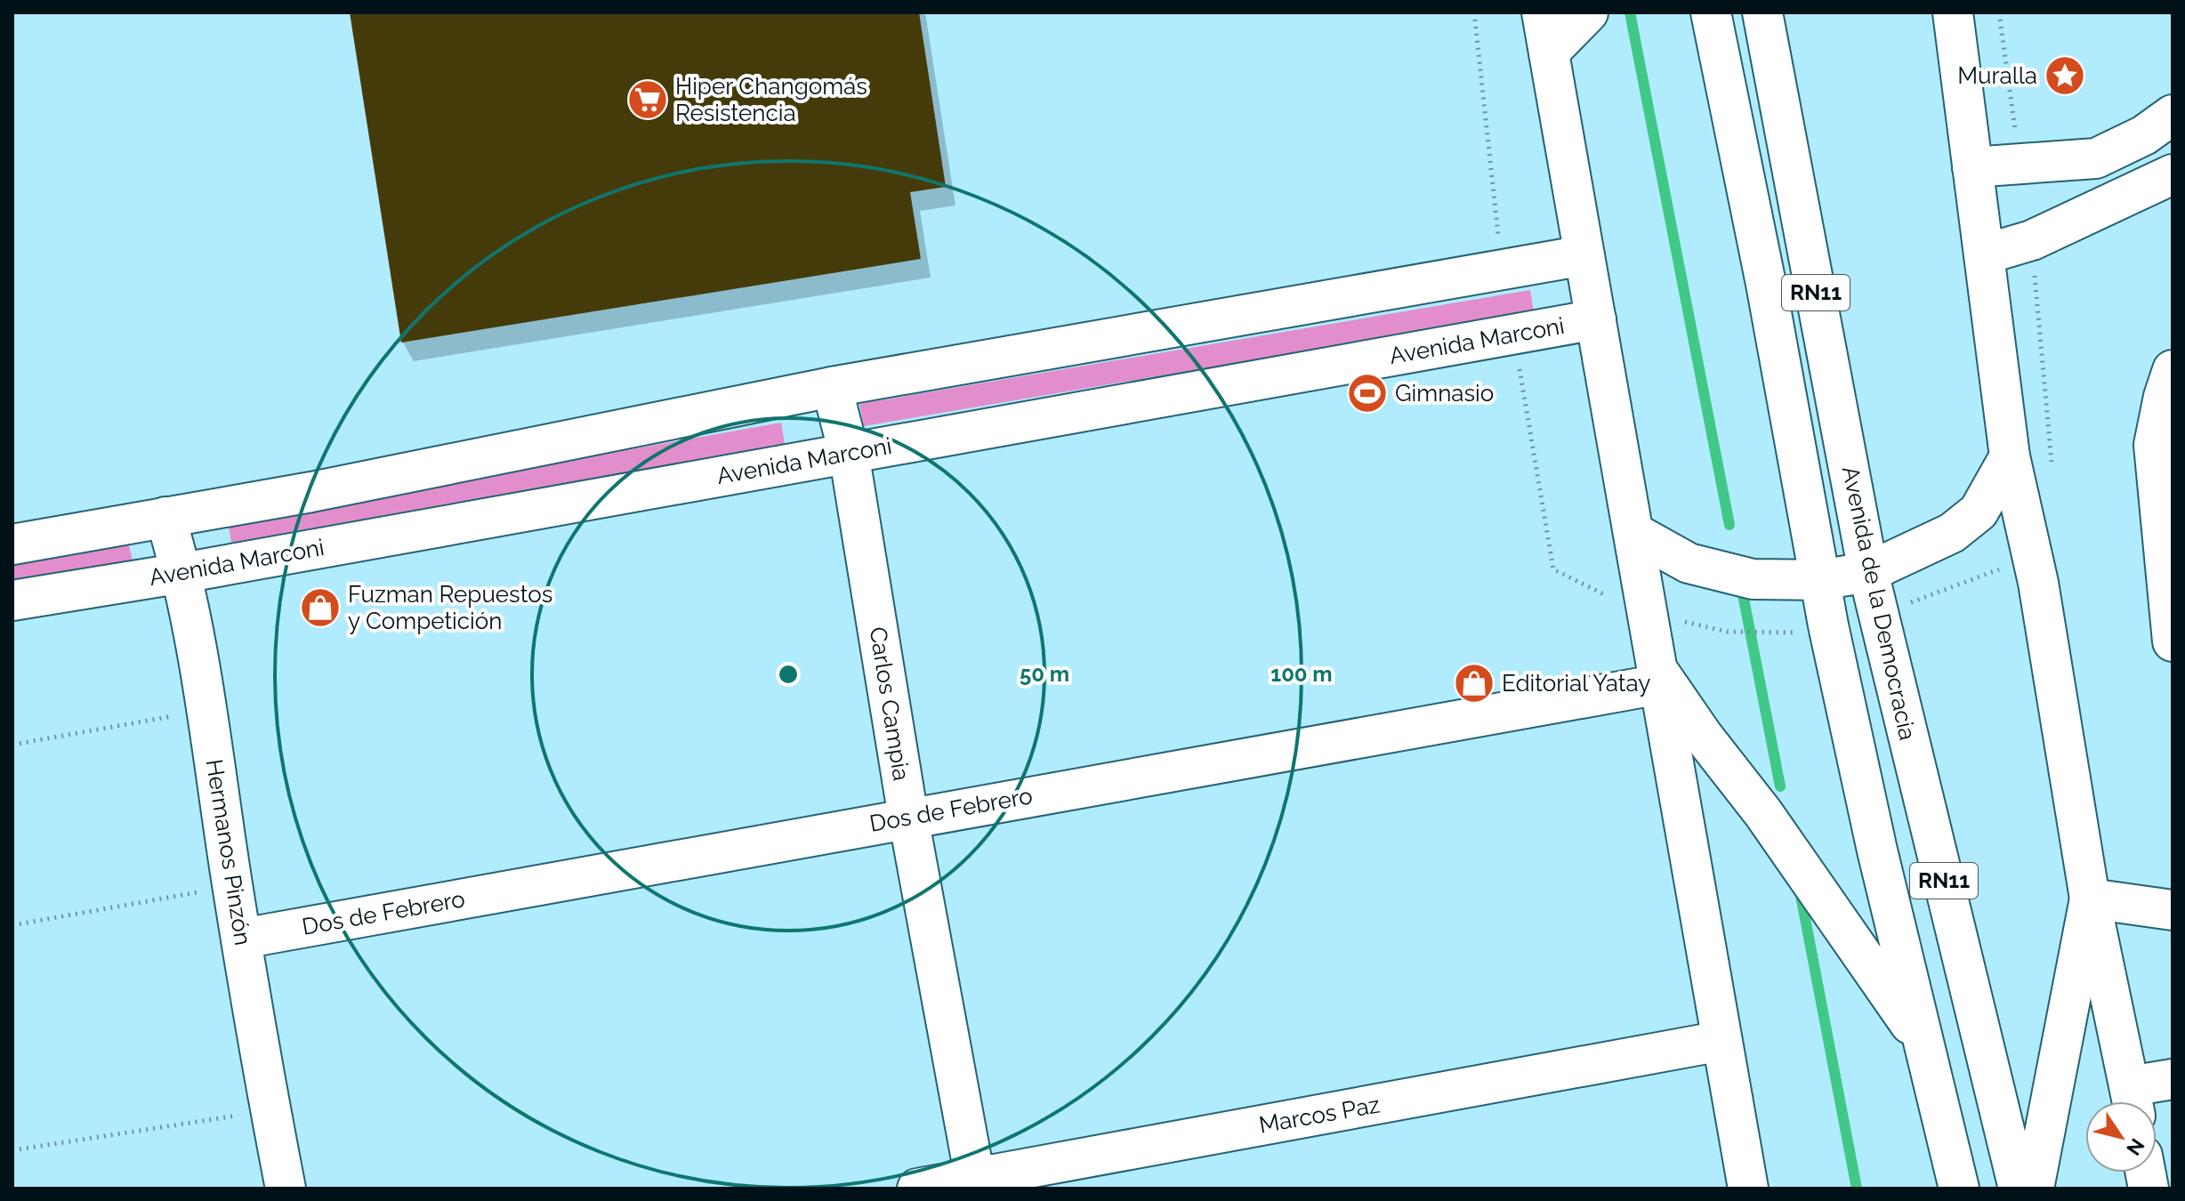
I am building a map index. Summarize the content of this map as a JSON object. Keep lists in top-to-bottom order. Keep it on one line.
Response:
{"streets":{"main road":["RN11","Avenida Marconi","Avenida de la Democracia","Carlos Campia","Dos de Febrero","Hermanos Pinzón","Marcos Paz"]},"crossings":[["Avenida Marconi","Carlos Campia"],["Avenida Marconi","Hermanos Pinzón"],["Carlos Campia","Dos de Febrero"],["Carlos Campia","Marcos Paz"],["Dos de Febrero","Hermanos Pinzón"]],"places":{"place":["Muralla"],"supermarket":["Hiper Changomás Resistencia"],"sports":["Gimnasio"],"shop":["Fuzman Repuestos y Competición","Editorial Yatay"]},"north":"bottom right","rings":["50 m","100 m"]}
